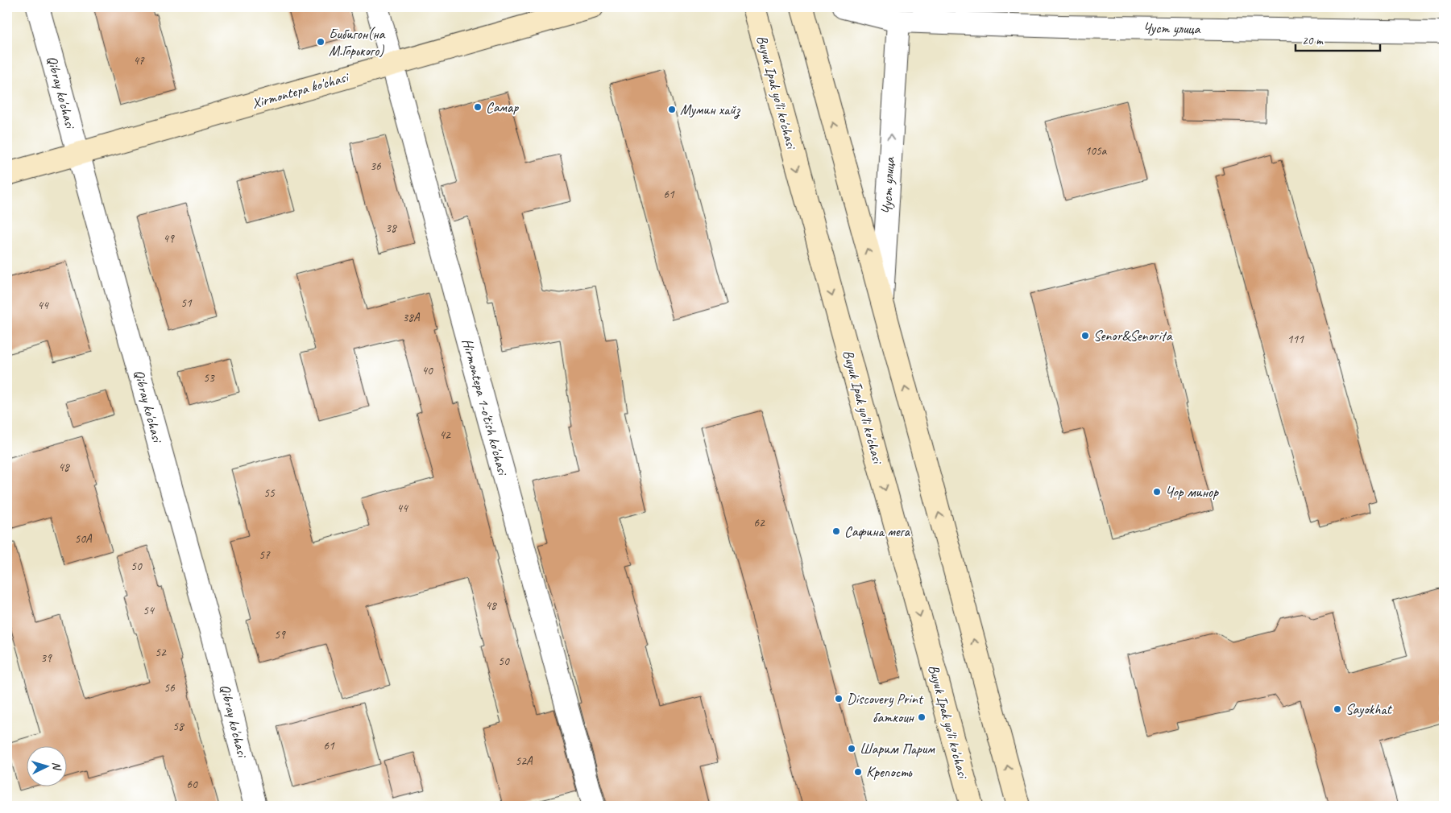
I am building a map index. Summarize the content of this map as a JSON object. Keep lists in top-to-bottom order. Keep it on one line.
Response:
{"streets":{"main road":["Xirmontepa ko'chasi","Buyuk Ipak yo'li ko'chasi"],"street":["Чуст улица","Qibray ko'chasi","Hirmontepa 1-o'tish ko'chasi"]},"crossings":[["Xirmontepa ko'chasi","Qibray ko'chasi"],["Xirmontepa ko'chasi","Hirmontepa 1-o'tish ko'chasi"]],"places":["Бибигон(на М.Горького)","Самар","Мумин хайз","Senor&Senorita","Чор минор","Сафина мега","Discovery Print","Sayokhat","баткоин","Шарим Парим","Крепость"],"house_numbers":["47","105а","36","61","38","49","51","44","38A","111","40","53","42","48","55","44","62","50A","57","50","48","54","59","52","39","50","56","58","61","52A","60"],"scale_bar":"20 m","north":"right"}
